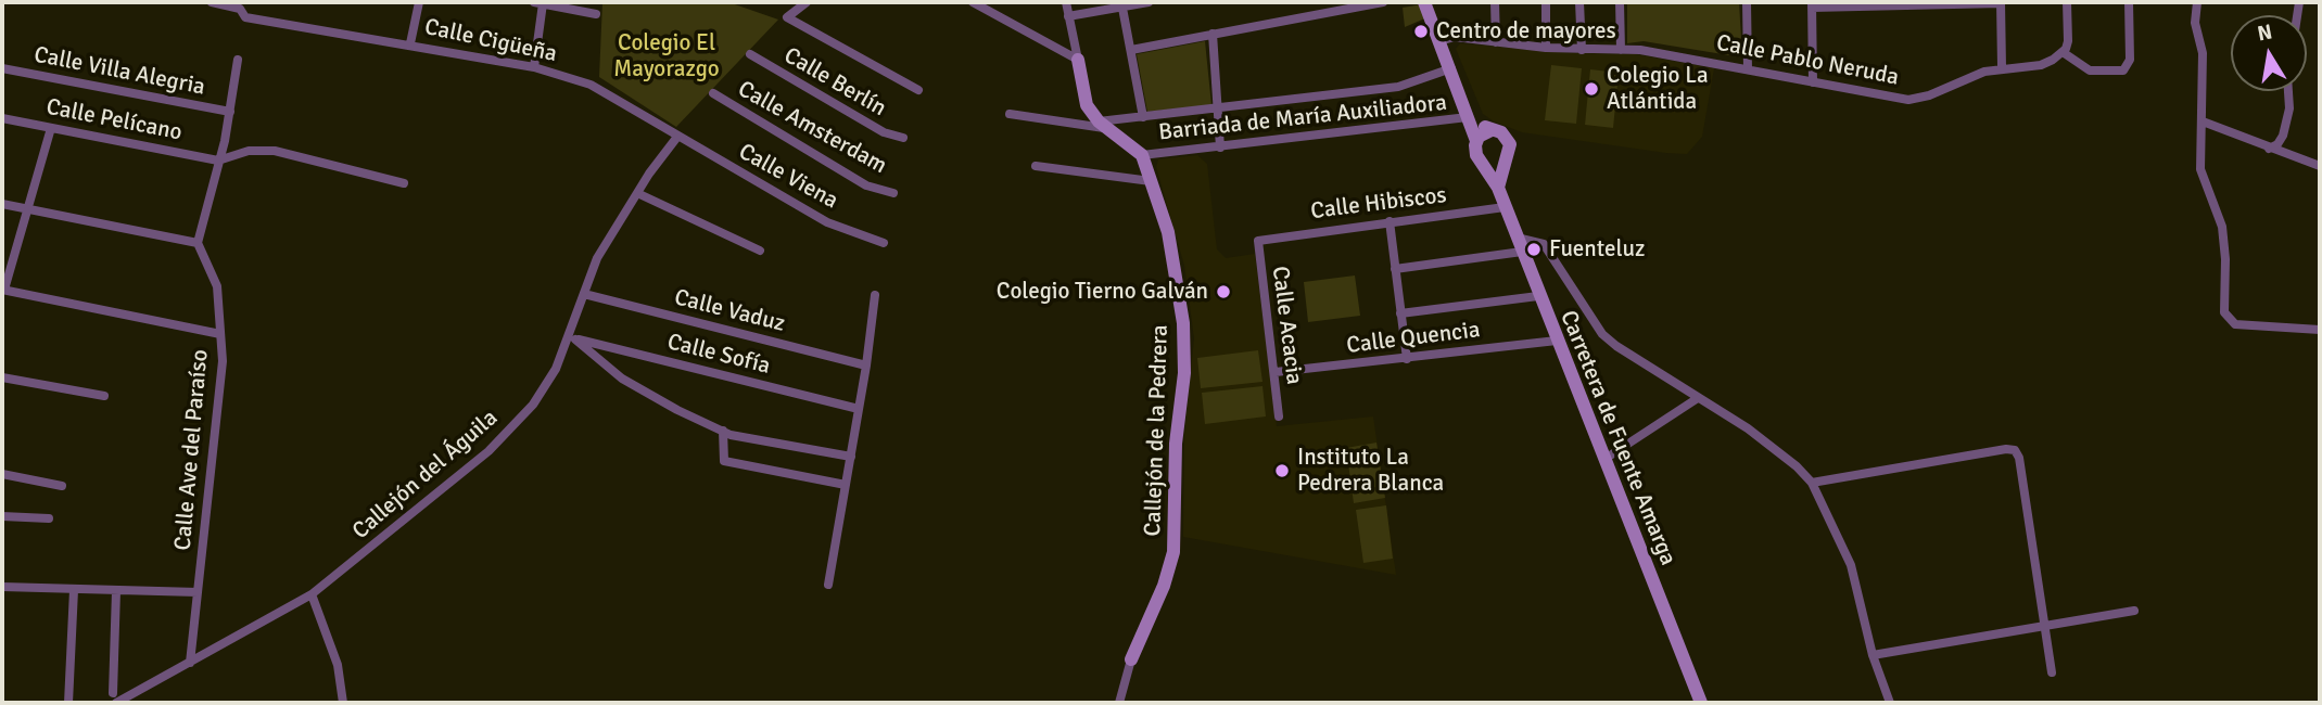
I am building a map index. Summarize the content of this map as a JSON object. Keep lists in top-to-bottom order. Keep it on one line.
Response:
{"streets":{"street":["Calle Cigüeña","Calle Pablo Neruda","Calle Villa Alegria","Calle Berlín","Barriada de María Auxiliadora","Calle Pelícano","Calle Amsterdam","Calle Viena","Calle Hibiscos","Calle Vaduz","Calle Acacia","Calle Quencia","Calle Sofía","Callejón de la Pedrera","Carretera de Fuente Amarga","Calle Ave del Paraíso","Callejón del Águila"]},"crossings":[["Calle Cigüeña","Calle Viena"],["Calle Cigüeña","Callejón del Águila"],["Barriada de María Auxiliadora","Callejón de la Pedrera"],["Calle Viena","Callejón del Águila"],["Calle Hibiscos","Calle Acacia"],["Calle Hibiscos","Carretera de Fuente Amarga"],["Calle Vaduz","Callejón del Águila"],["Calle Acacia","Calle Quencia"],["Calle Quencia","Carretera de Fuente Amarga"],["Calle Sofía","Callejón del Águila"],["Calle Ave del Paraíso","Callejón del Águila"]],"parks":["Colegio El Mayorazgo"],"places":["Centro de mayores","Colegio La Atlántida","Fuenteluz","Colegio Tierno Galván","Instituto La Pedrera Blanca"],"north":"top"}
